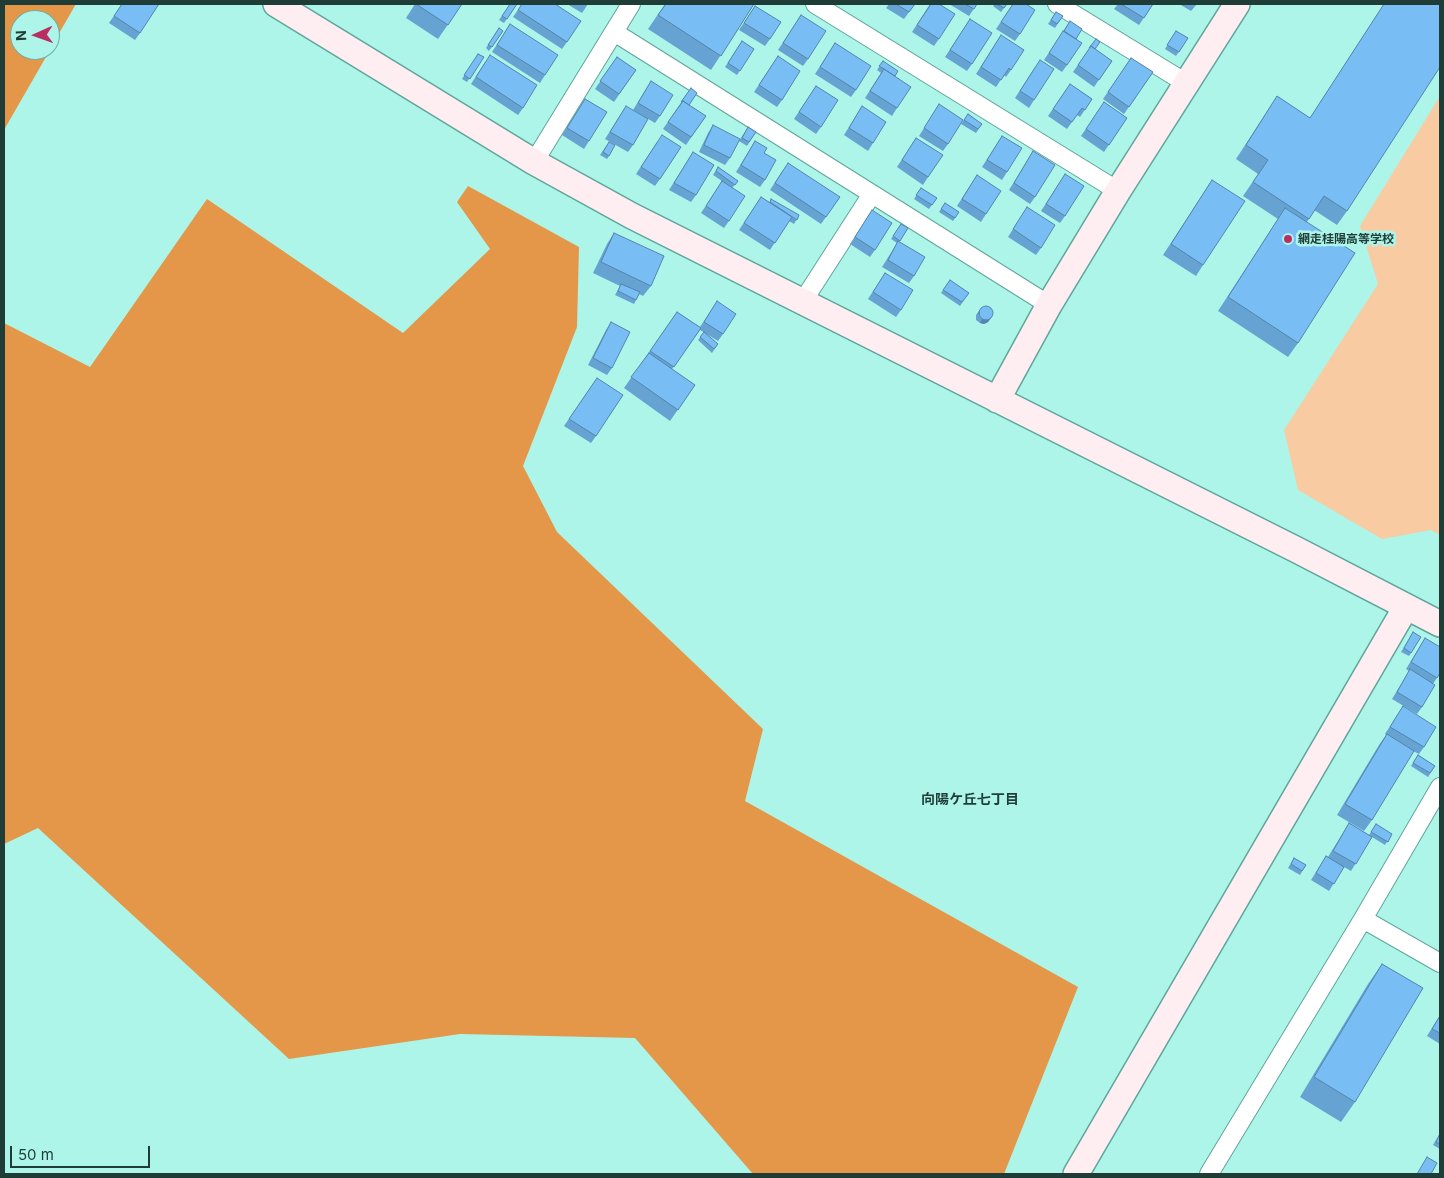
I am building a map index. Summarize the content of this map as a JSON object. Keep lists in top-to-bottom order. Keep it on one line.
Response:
{"districts":["向陽ケ丘七丁目"],"places":["網走桂陽高等学校"],"scale_bar":"50 m","north":"left"}
